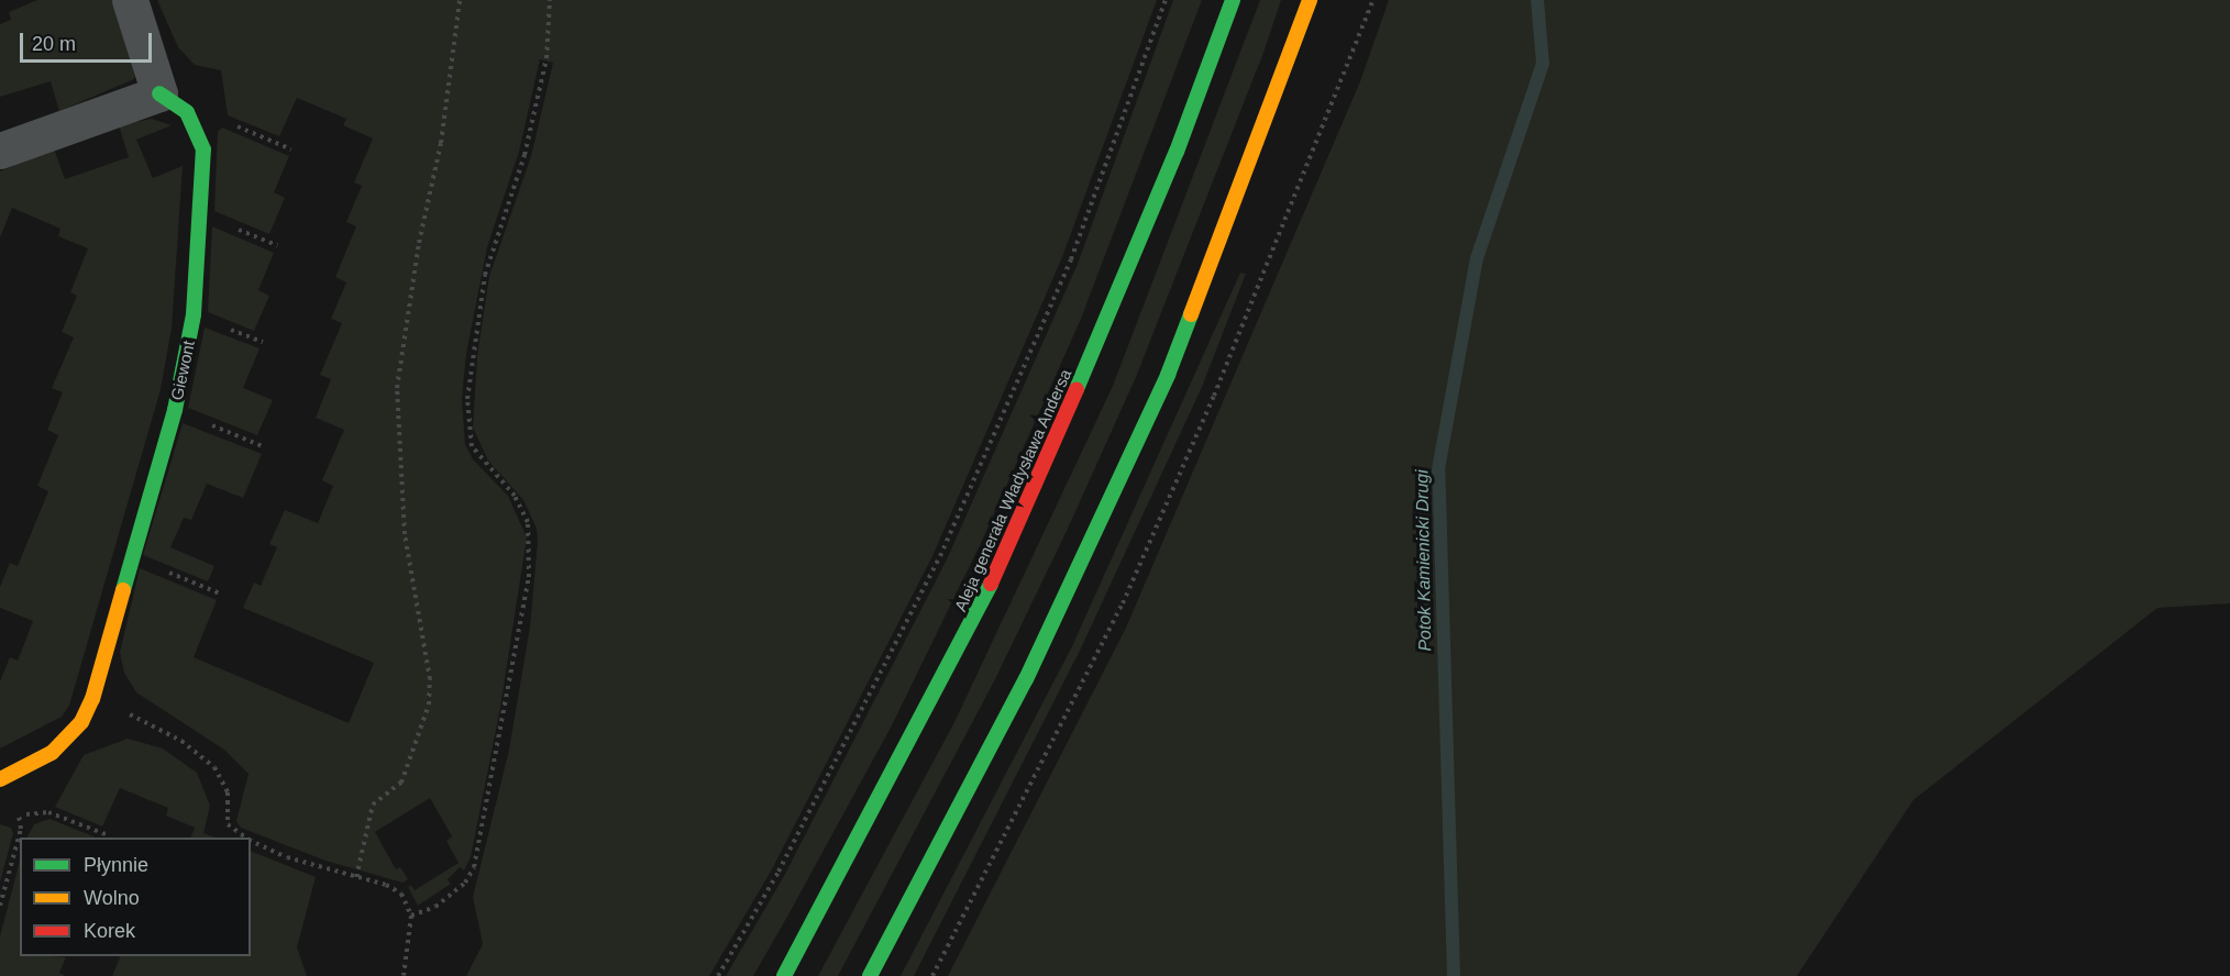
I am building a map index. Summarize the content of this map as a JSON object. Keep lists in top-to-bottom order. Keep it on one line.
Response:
{"streets":{"main road":["Giewont","Aleja generała Władysława Andersa"]},"water":["Potok Kamienicki Drugi"],"legend":["Płynnie","Wolno","Korek"],"scale_bar":"20 m"}
